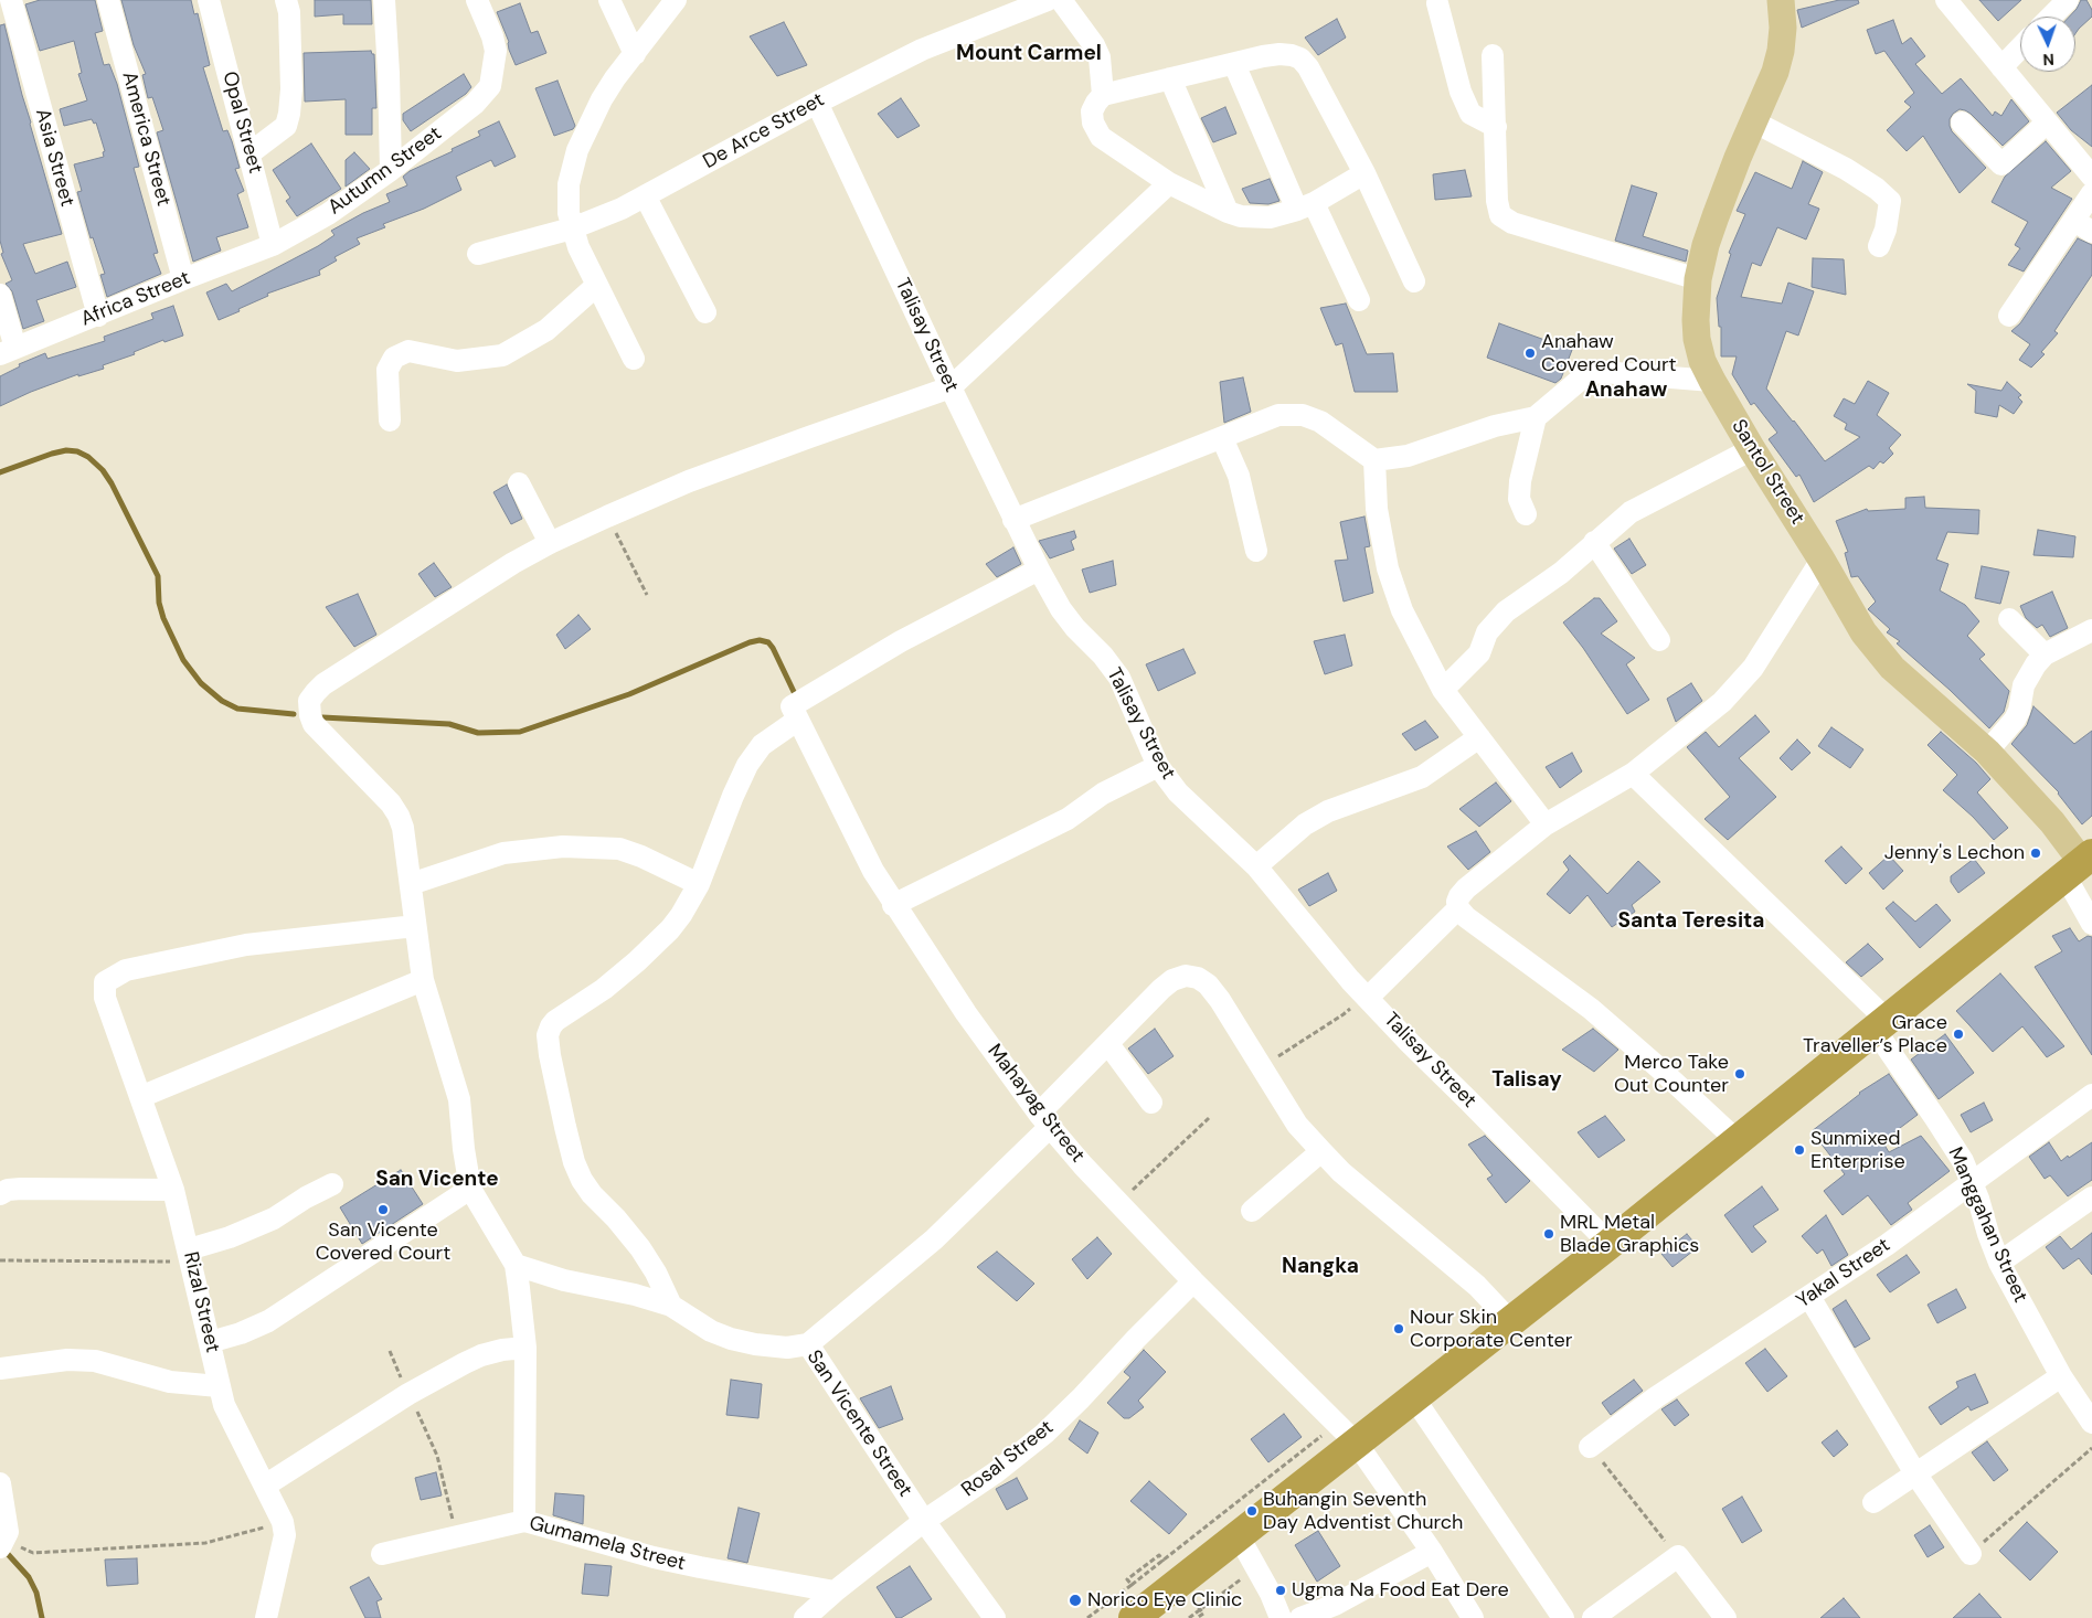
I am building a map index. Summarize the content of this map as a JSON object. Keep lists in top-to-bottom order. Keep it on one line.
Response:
{"streets":{"main road":["Santol Street"],"street":["Opal Street","De Arce Street","America Street","Asia Street","Autumn Street","Africa Street","Talisay Street","Mahayag Street","Manggahan Street","Yakal Street","Rizal Street","San Vicente Street","Rosal Street","Gumamela Street"]},"crossings":[["Opal Street","Autumn Street"],["Opal Street","Africa Street"],["De Arce Street","Talisay Street"],["America Street","Africa Street"],["Asia Street","Africa Street"],["Autumn Street","Africa Street"],["Mahayag Street","Rosal Street"],["Manggahan Street","Yakal Street"],["San Vicente Street","Rosal Street"],["Rosal Street","Gumamela Street"]],"districts":["Mount Carmel","Anahaw","Santa Teresita","Talisay","San Vicente","Nangka"],"places":["Anahaw Covered Court","Jenny's Lechon","Grace Traveller’s Place","Merco Take Out Counter","Sunmixed Enterprise","San Vicente Covered Court","MRL Metal Blade Graphics","Nour Skin Corporate Center","Buhangin Seventh Day Adventist Church","Ugma Na Food Eat Dere","Norico Eye Clinic"],"north":"bottom"}
